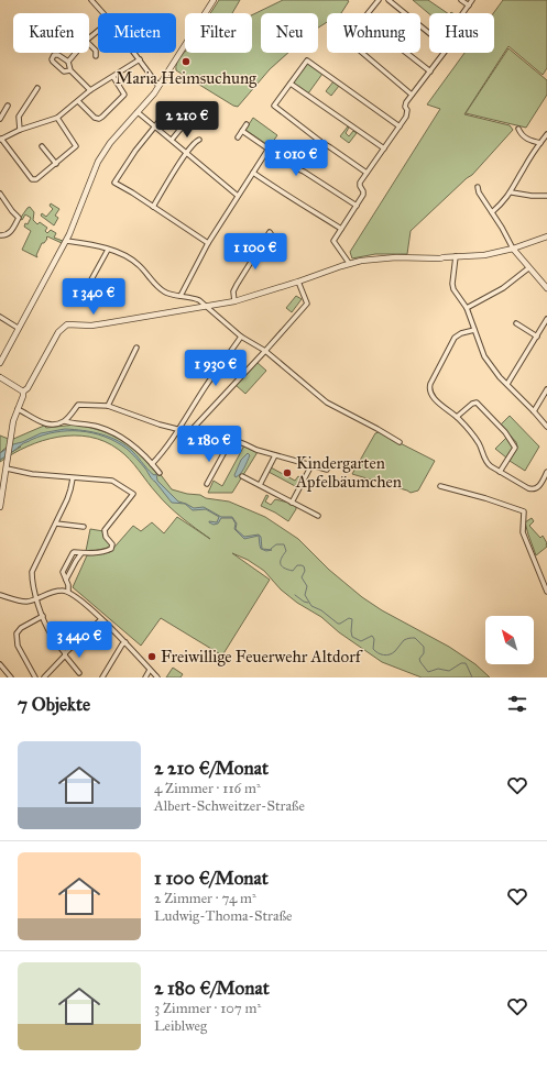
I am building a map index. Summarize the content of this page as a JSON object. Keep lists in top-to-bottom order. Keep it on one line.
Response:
{"places":["Maria Heimsuchung","Kindergarten Apfelbäumchen","Freiwillige Feuerwehr Altdorf"],"north":"top left","page":{"chip":["Kaufen","Mieten","Filter","Neu","Wohnung","Haus"],"price":["2 210 €","1 010 €","1 100 €","1 340 €","1 930 €","2 180 €","3 440 €"],"heading":"7 Objekte","list":[{"name":"2 210 €/Monat","note":"4 Zimmer · 116 m² · Albert-Schweitzer-Straße"},{"name":"1 100 €/Monat","note":"2 Zimmer · 74 m² · Ludwig-Thoma-Straße"},{"name":"2 180 €/Monat","note":"3 Zimmer · 107 m² · Leiblweg"}]}}
